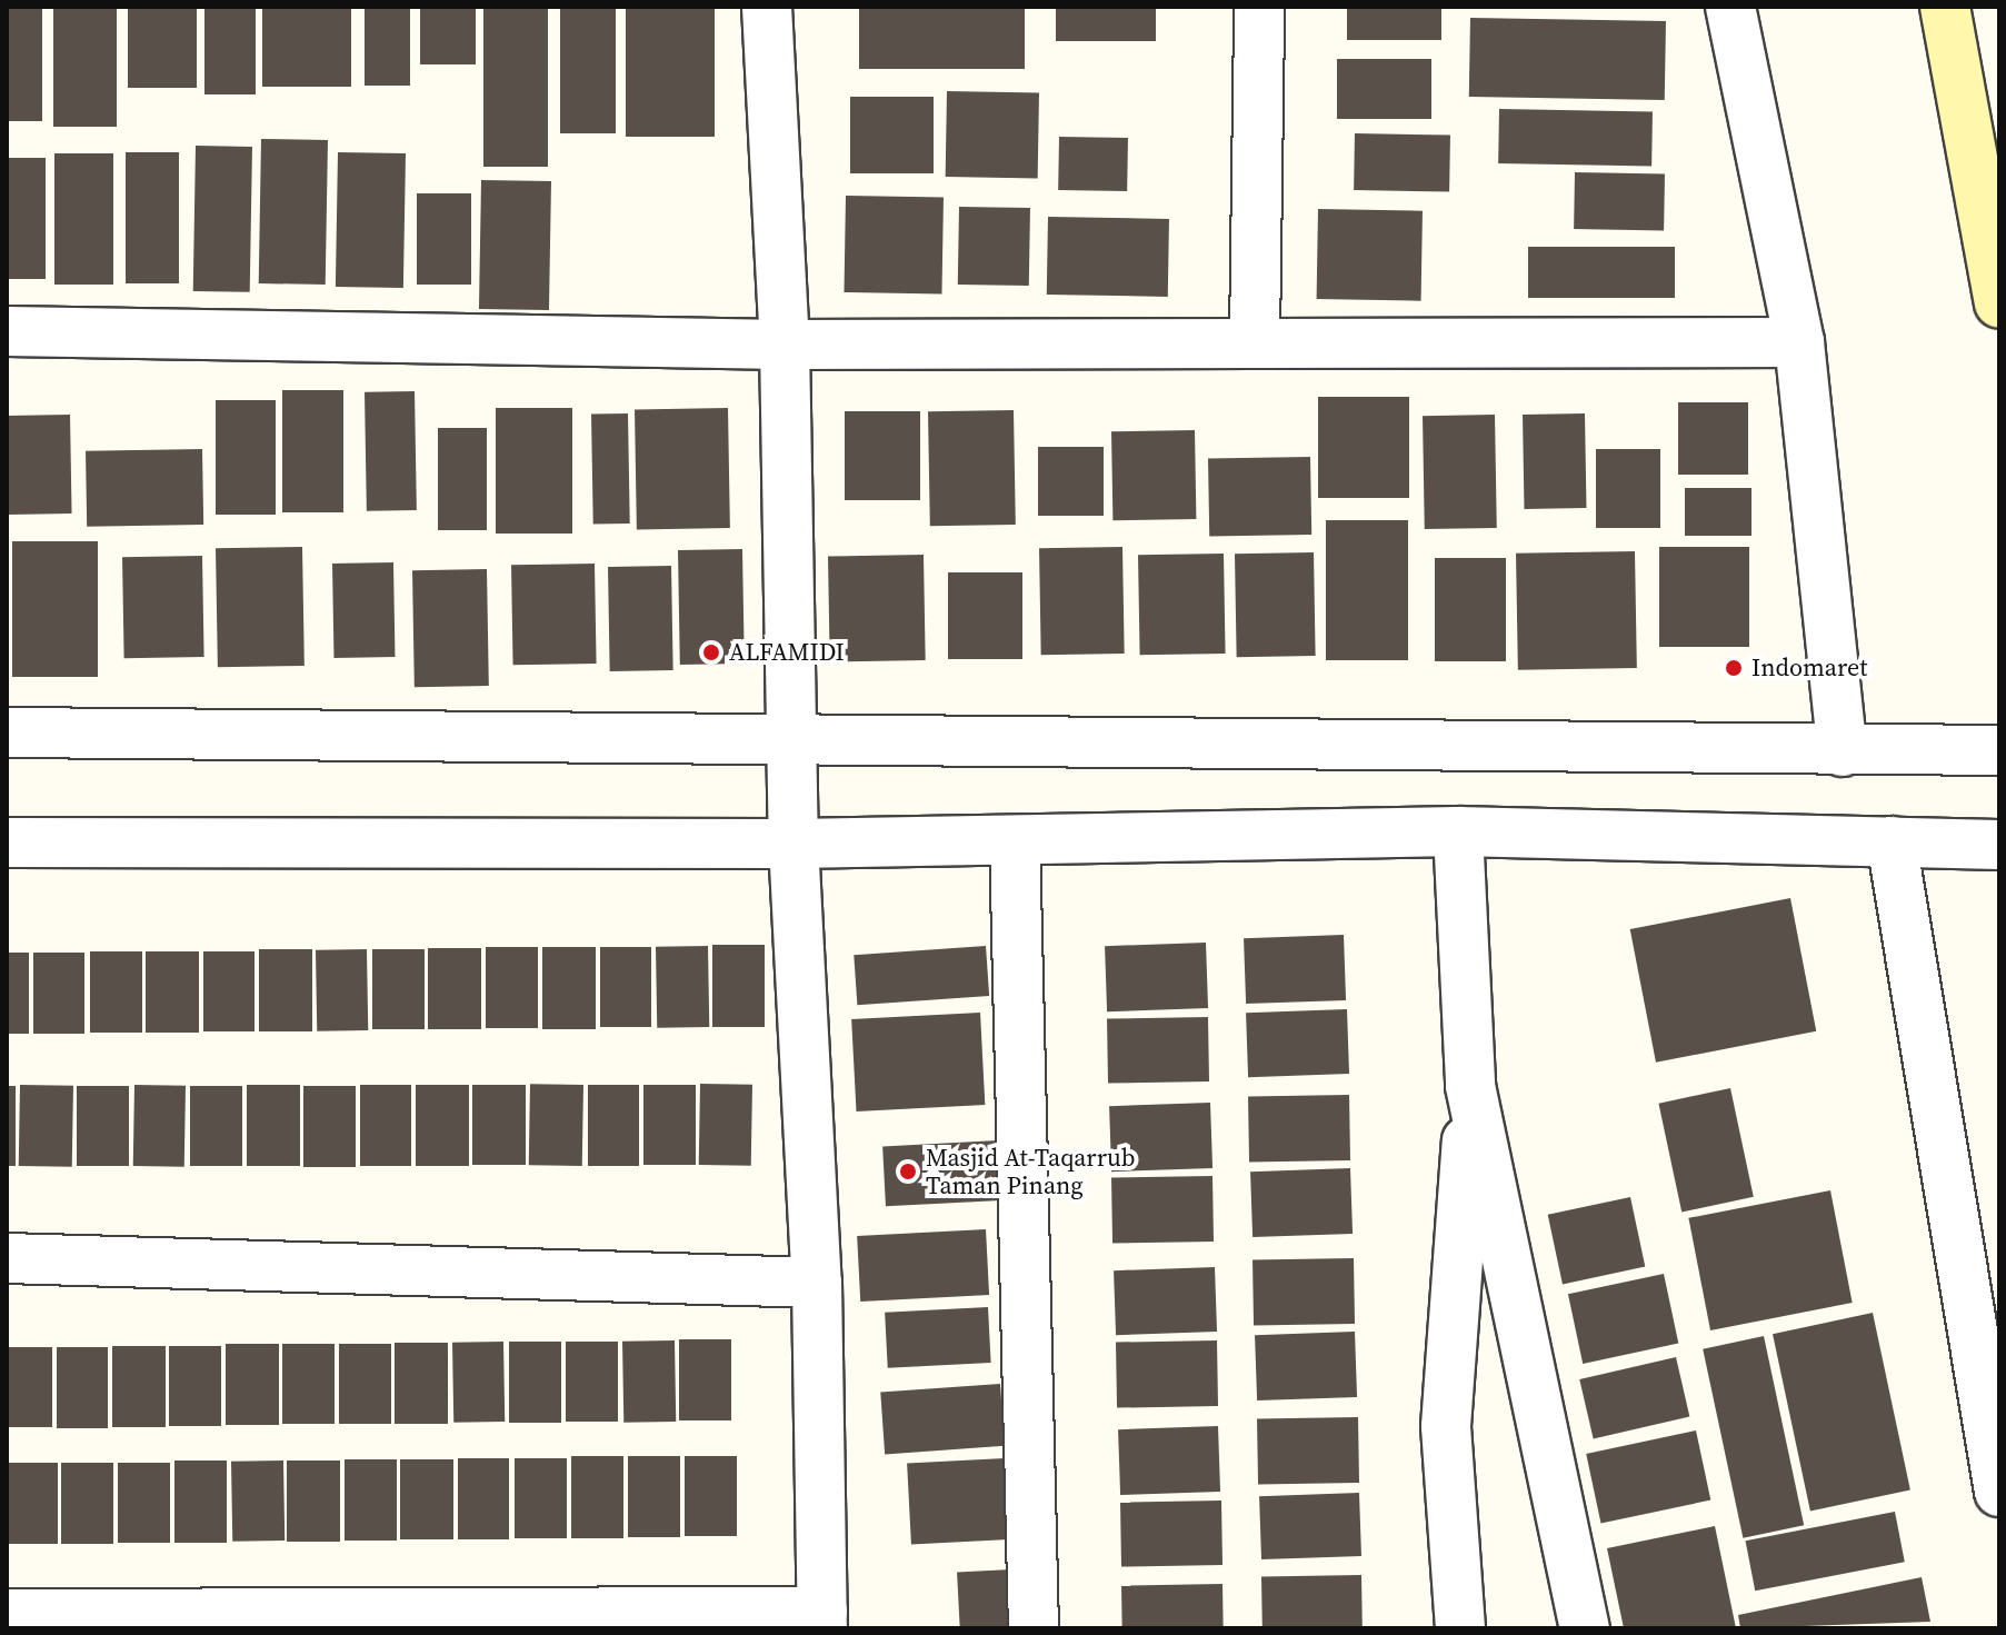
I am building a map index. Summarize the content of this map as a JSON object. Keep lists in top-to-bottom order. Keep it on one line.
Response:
{"places":["ALFAMIDI","Indomaret","Masjid At-Taqarrub Taman Pinang"]}
